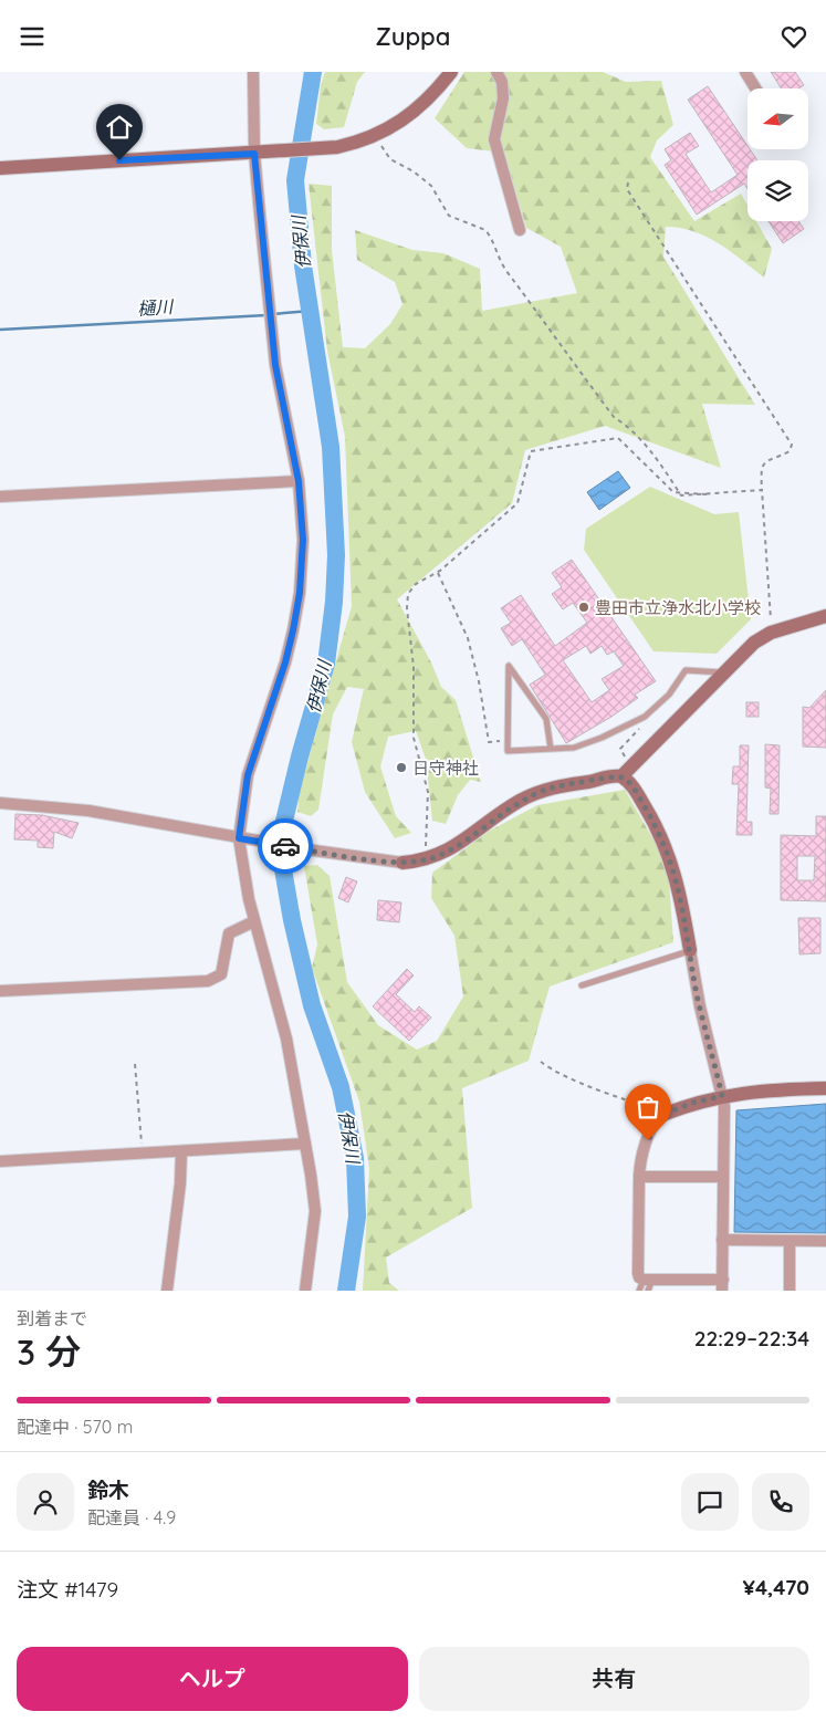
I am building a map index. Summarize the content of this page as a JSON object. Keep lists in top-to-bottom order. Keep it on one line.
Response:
{"water":["伊保川","樋川"],"places":["豊田市立浄水北小学校","日守神社"],"north":"left","page":{"header":"Zuppa","heading":["3 分","到着まで","22:29–22:34"],"panel":["鈴木","配達員 · 4.9","注文 #1479","¥4,470"],"bar":"配達中 · 570 m","buttons":["ヘルプ","共有"]}}
